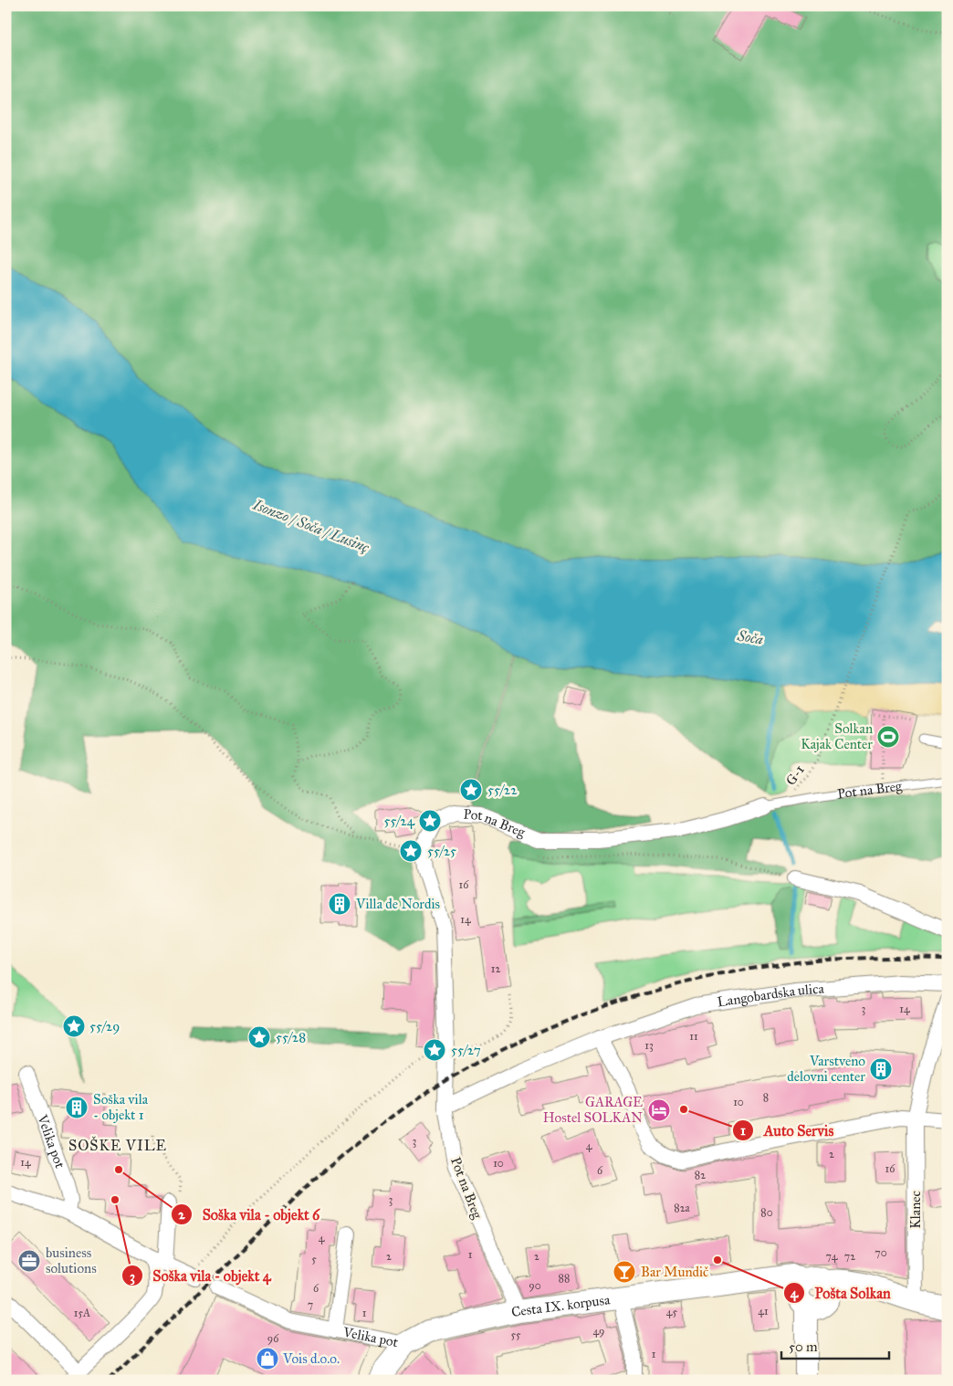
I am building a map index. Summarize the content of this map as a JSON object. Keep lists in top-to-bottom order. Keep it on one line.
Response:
{"streets":{"main road":["Cesta IX. korpusa"],"street":["Pot na Breg","Langobardska ulica","Velika pot","Klanec"],"path":["G-1"]},"crossings":[["G-1","Pot na Breg"],["Pot na Breg","Langobardska ulica"],["Pot na Breg","Cesta IX. korpusa"],["Velika pot","Cesta IX. korpusa"]],"districts":["SOŠKE VILE"],"water":["Isonzo / Soča / Lusinç","Soča"],"places":{"sports":["Solkan Kajak Center"],"place":["55/22","55/24","55/25","55/29","55/28","55/27"],"building":["Villa de Nordis","Varstveno delovni center","Soška vila - objekt 1"],"other":["Auto Servis","Soška vila - objekt 6","Soška vila - objekt 4","Pošta Solkan"],"hotel":["GARAGE Hostel SOLKAN"],"office":["business solutions"],"bar":["Bar Mundič"],"shop":["Vois d.o.o."]},"house_numbers":["16","14","12","3","14","11","13","8","10","3","4","2","14","10","16","6","82","3","82a","80","4","70","1","2","2","74","72","5","88","90","6","7","41","45","15A","1","49","55","96","1"],"scale_bar":"50 m"}
